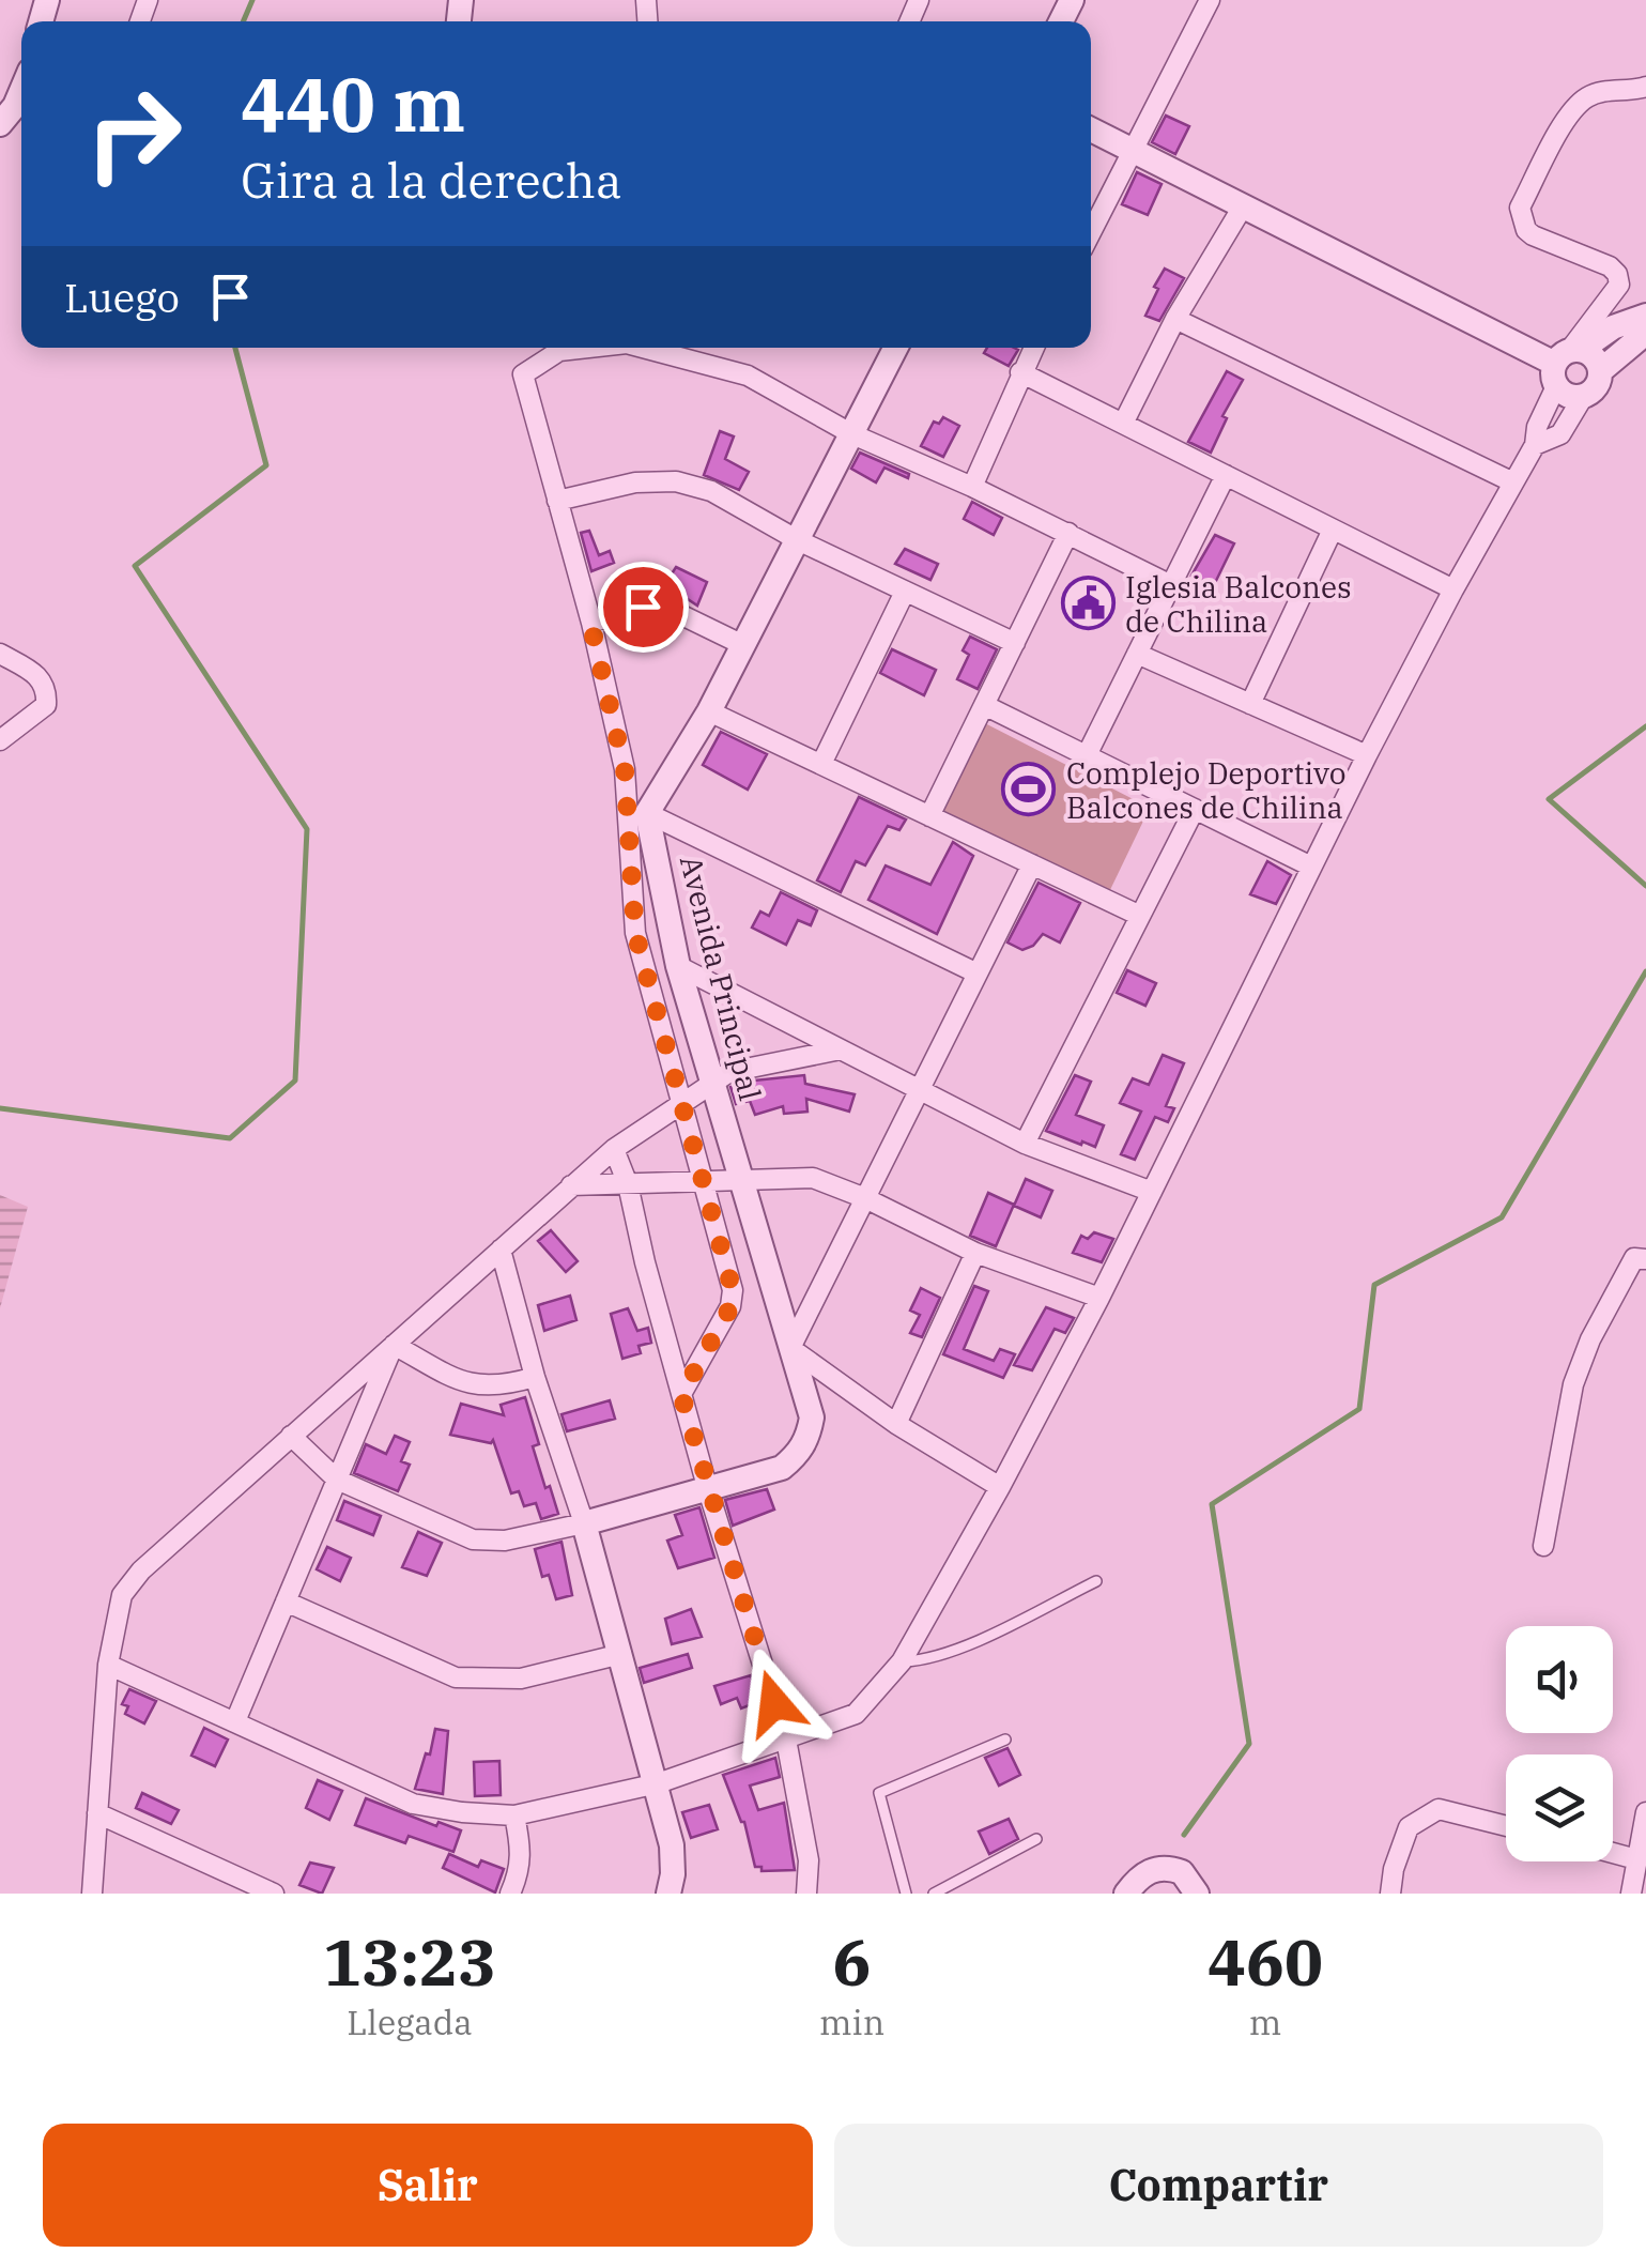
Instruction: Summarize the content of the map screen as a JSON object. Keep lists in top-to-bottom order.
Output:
{
  "streets": {
    "street": ["Avenida Principal"]
  },
  "places": {
    "public building": ["Iglesia Balcones de Chilina"],
    "sports": ["Complejo Deportivo Balcones de Chilina"]
  },
  "page": {
    "turn": ["440 m", "Gira a la derecha"],
    "then": "Luego",
    "eta": [
      "13:23",
      "Llegada",
      "6",
      "min",
      "460",
      "m"
    ],
    "buttons": ["Salir", "Compartir"]
  }
}
